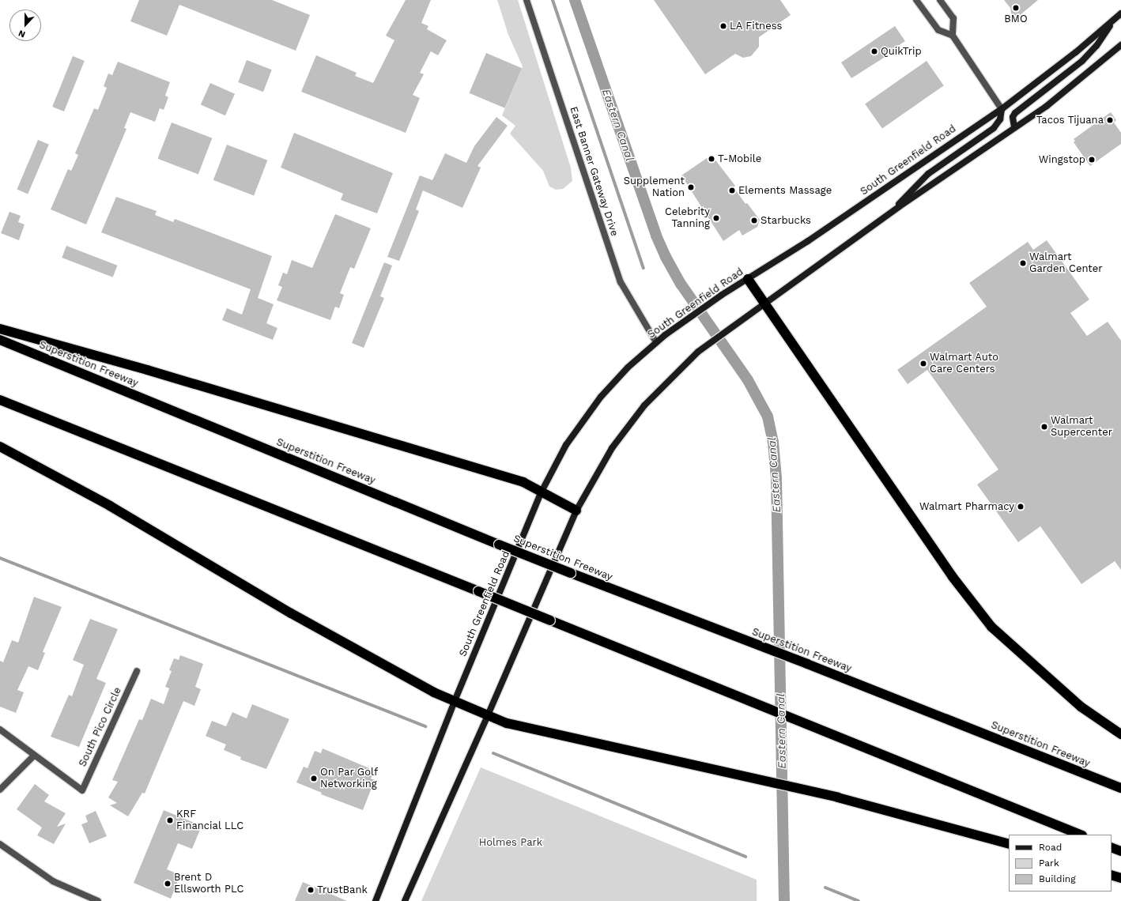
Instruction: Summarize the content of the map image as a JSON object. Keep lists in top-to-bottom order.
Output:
{
  "streets": {
    "highway": ["Superstition Freeway"],
    "main road": ["South Greenfield Road"],
    "street": ["East Banner Gateway Drive", "South Pico Circle"]
  },
  "crossings": [
    ["South Greenfield Road", "East Banner Gateway Drive"]
  ],
  "water": ["Eastern Canal"],
  "parks": ["Holmes Park"],
  "places": [
    "BMO",
    "LA Fitness",
    "QuikTrip",
    "Tacos Tijuana",
    "T-Mobile",
    "Wingstop",
    "Supplement Nation",
    "Elements Massage",
    "Celebrity Tanning",
    "Starbucks",
    "Walmart Garden Center",
    "Walmart Auto Care Centers",
    "Walmart Supercenter",
    "Walmart Pharmacy",
    "On Par Golf Networking",
    "KRF Financial LLC",
    "Brent D Ellsworth PLC",
    "TrustBank"
  ],
  "legend": ["Road", "Park", "Building"],
  "north": "bottom"
}
